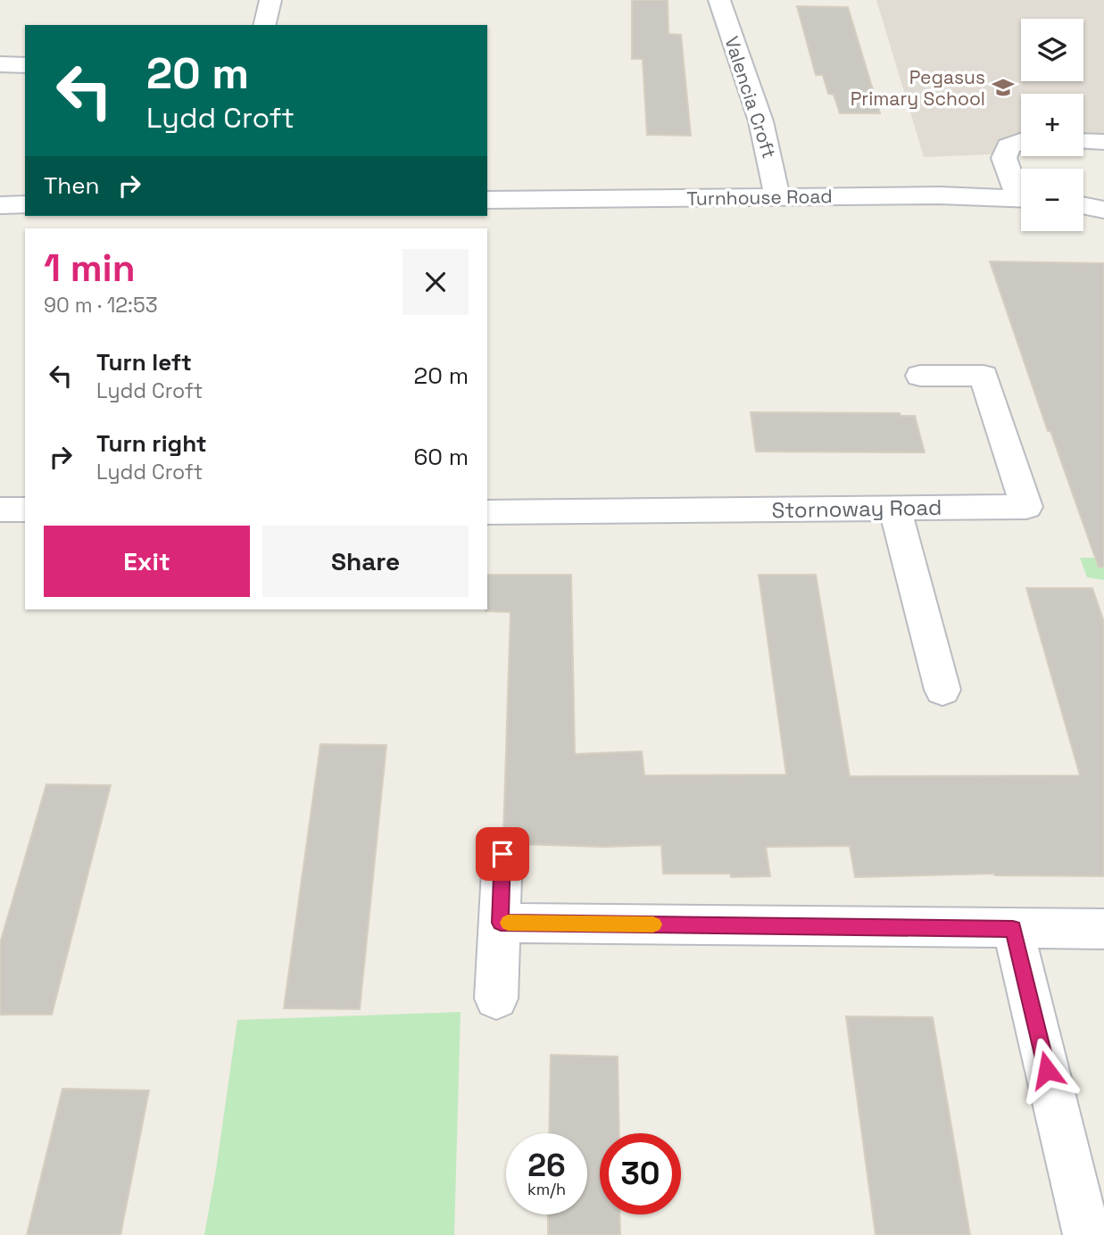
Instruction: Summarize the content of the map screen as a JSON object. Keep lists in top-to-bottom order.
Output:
{
  "streets": {
    "street": ["Valencia Croft", "Turnhouse Road", "Stornoway Road"]
  },
  "crossings": [
    ["Valencia Croft", "Turnhouse Road"]
  ],
  "places": {
    "school or university": ["Pegasus Primary School"]
  },
  "page": {
    "map_buttons": ["+", "−"],
    "turn": ["20 m", "Lydd Croft"],
    "then": "Then",
    "heading": ["1 min", "90 m · 12:53"],
    "list": [
      {
        "name": "Turn left",
        "note": "Lydd Croft",
        "value": "20 m"
      },
      {
        "name": "Turn right",
        "note": "Lydd Croft",
        "value": "60 m"
      }
    ],
    "buttons": ["Exit", "Share"],
    "speed": "26 km/h",
    "limit": "30"
  }
}
